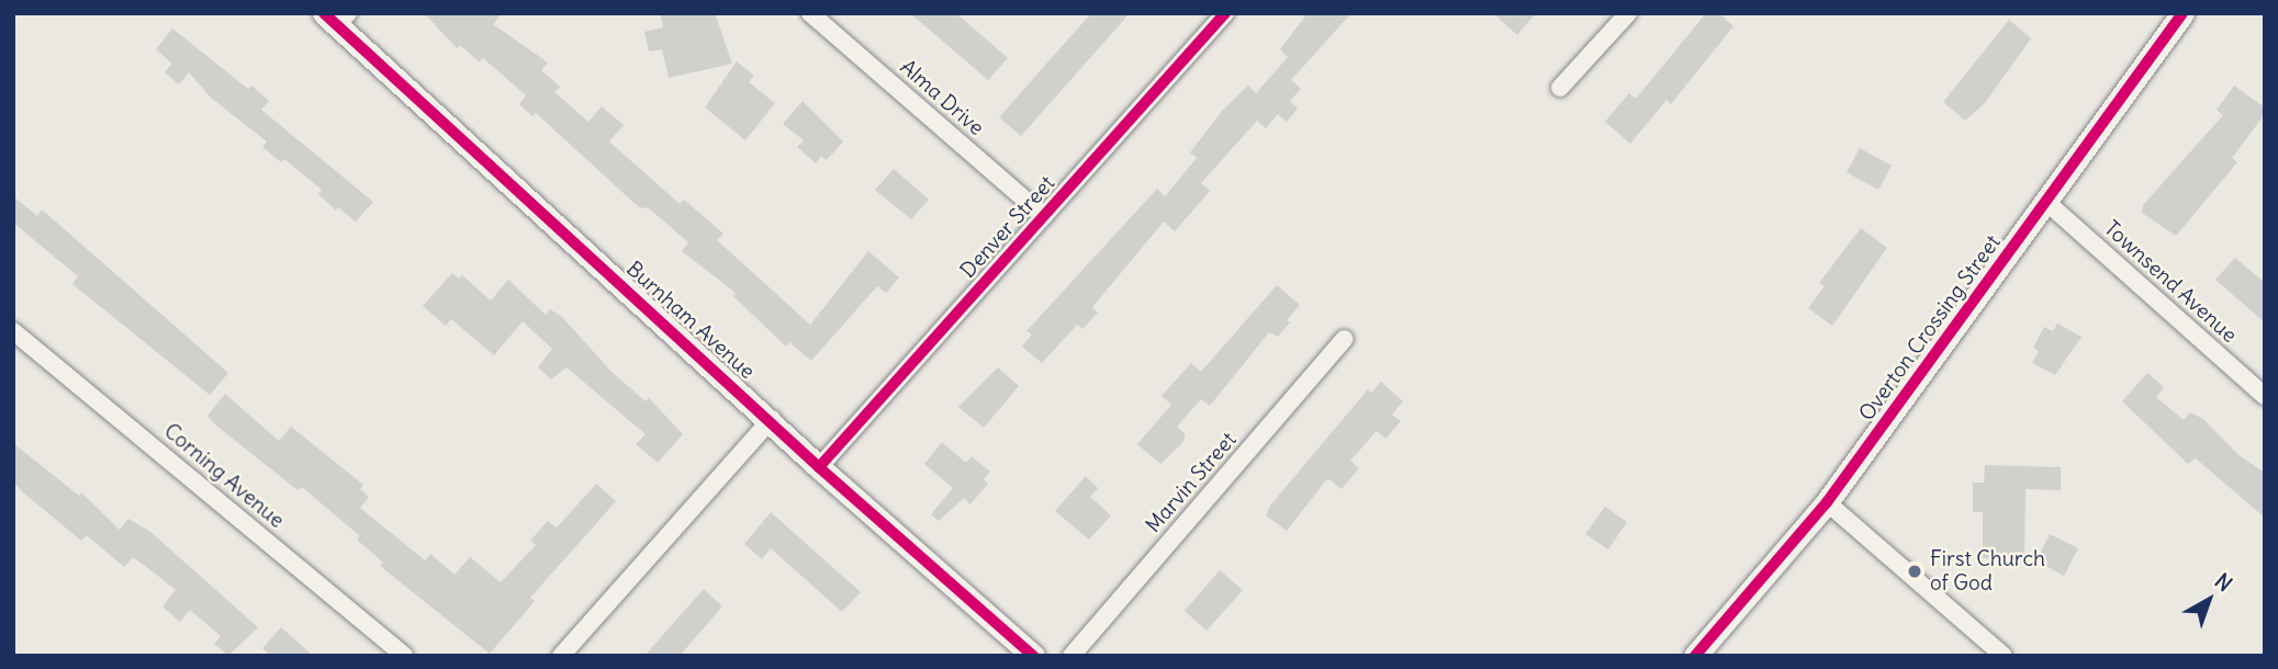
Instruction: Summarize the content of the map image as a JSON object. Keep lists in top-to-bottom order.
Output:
{
  "streets": {
    "street": [
      "Alma Drive",
      "Denver Street",
      "Townsend Avenue",
      "Burnham Avenue",
      "Overton Crossing Street",
      "Corning Avenue",
      "Marvin Street"
    ]
  },
  "crossings": [
    ["Alma Drive", "Denver Street"],
    ["Denver Street", "Burnham Avenue"],
    ["Townsend Avenue", "Overton Crossing Street"]
  ],
  "places": ["First Church of God"],
  "north": "top right"
}
